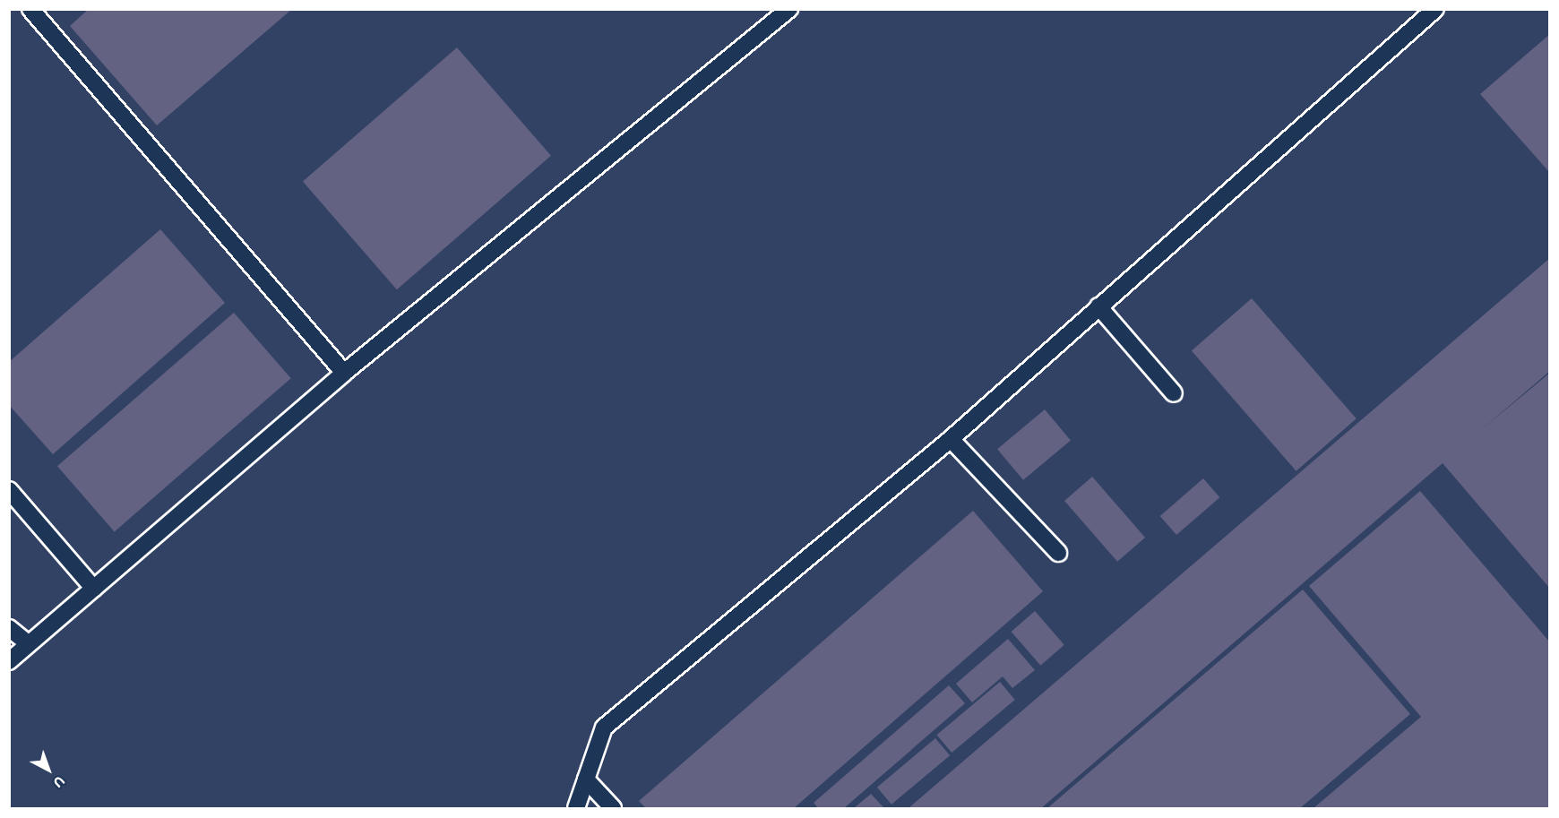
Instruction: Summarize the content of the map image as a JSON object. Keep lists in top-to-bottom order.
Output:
{
  "north": "bottom right"
}
